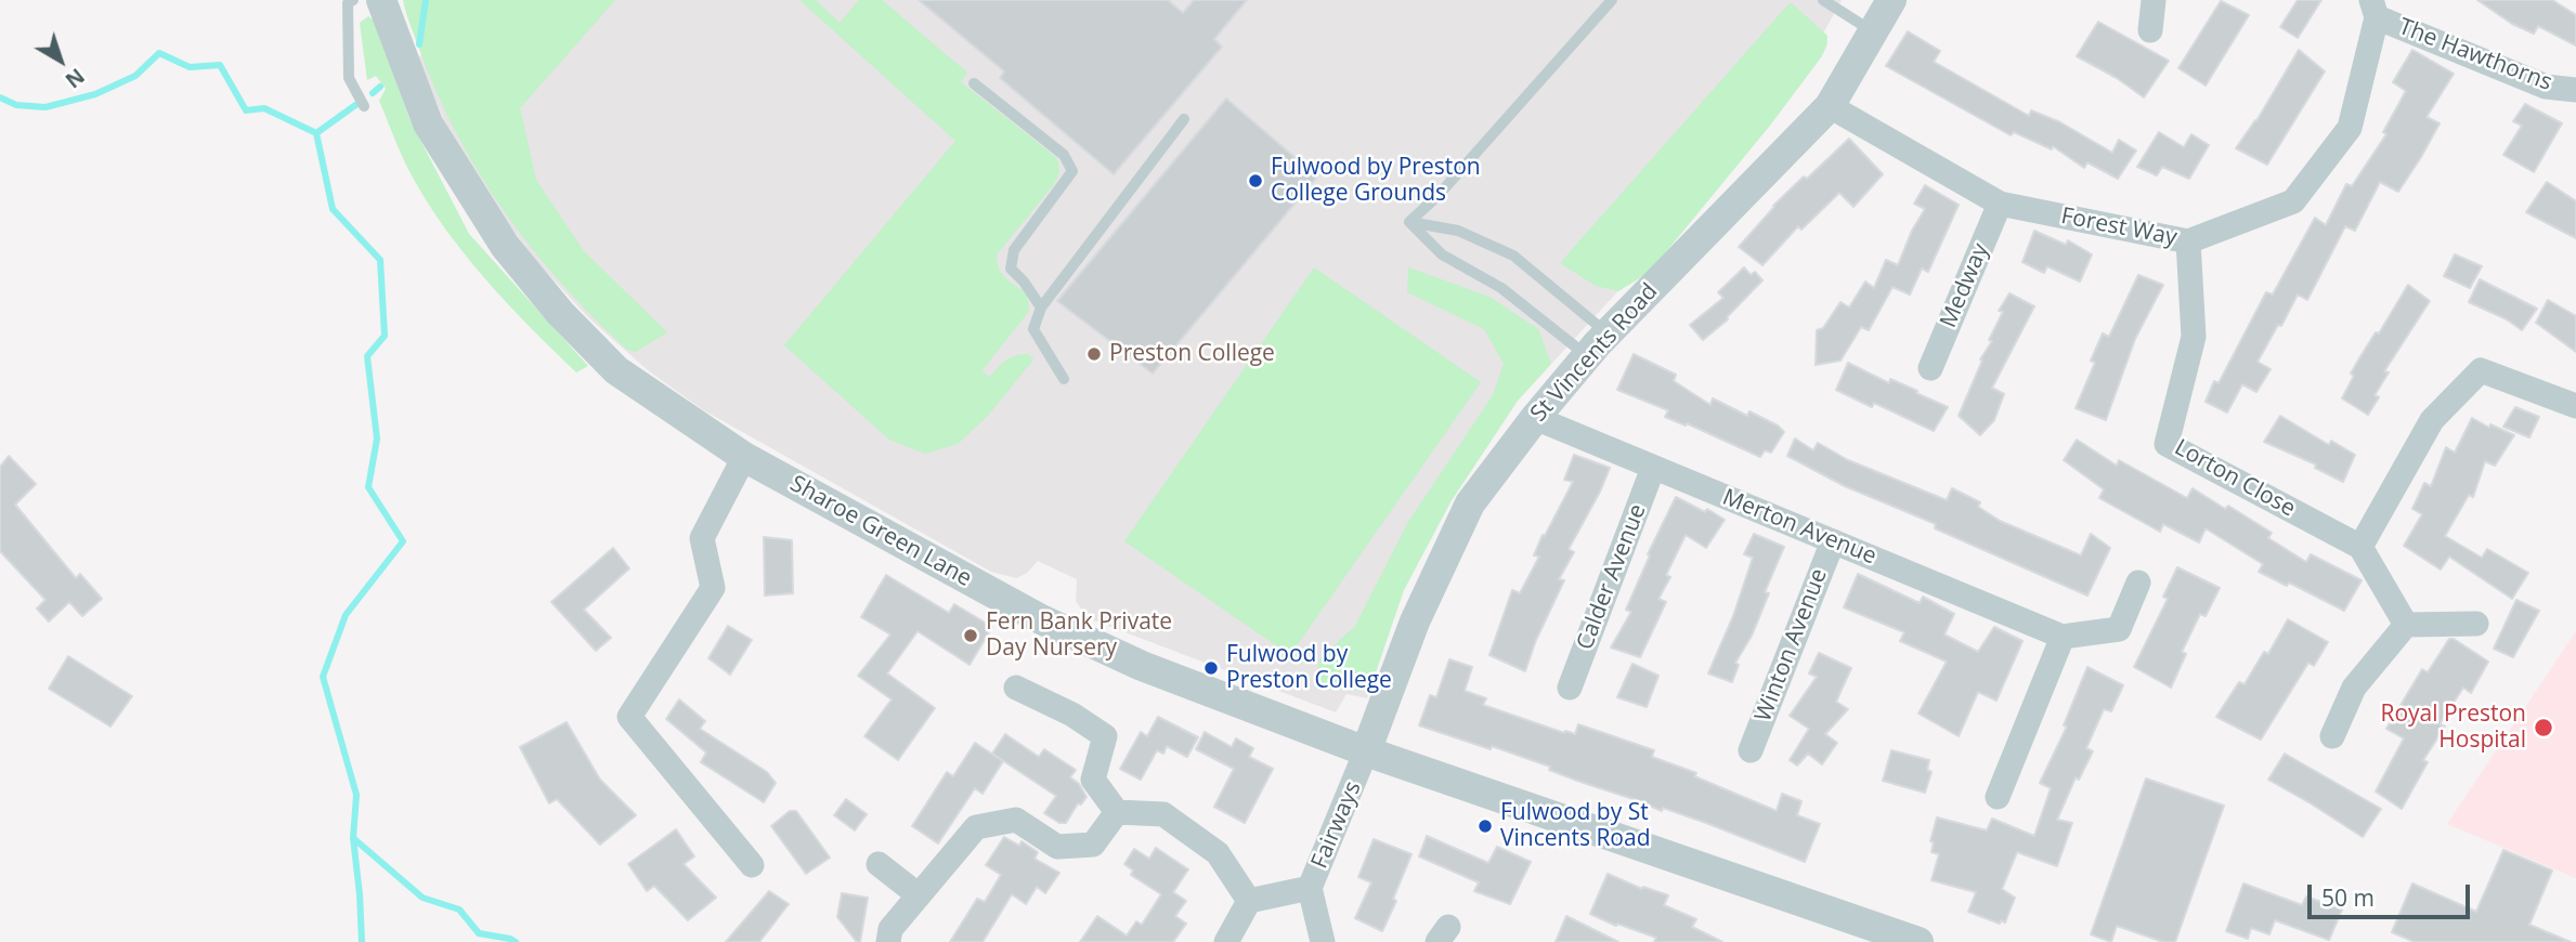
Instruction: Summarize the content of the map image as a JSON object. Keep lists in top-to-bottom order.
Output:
{
  "streets": {
    "street": [
      "The Hawthorns",
      "Forest Way",
      "Medway",
      "St Vincents Road",
      "Lorton Close",
      "Merton Avenue",
      "Sharoe Green Lane",
      "Calder Avenue",
      "Winton Avenue",
      "Fairways"
    ]
  },
  "crossings": [
    ["The Hawthorns", "Forest Way"],
    ["Forest Way", "Medway"],
    ["Forest Way", "St Vincents Road"],
    ["Forest Way", "Lorton Close"],
    ["St Vincents Road", "Merton Avenue"],
    ["St Vincents Road", "Sharoe Green Lane"],
    ["St Vincents Road", "Fairways"],
    ["Merton Avenue", "Calder Avenue"],
    ["Merton Avenue", "Winton Avenue"],
    ["Sharoe Green Lane", "Fairways"]
  ],
  "places": [
    "Fulwood by Preston College Grounds",
    "Preston College",
    "Fern Bank Private Day Nursery",
    "Fulwood by Preston College",
    "Royal Preston Hospital",
    "Fulwood by St Vincents Road"
  ],
  "scale_bar": "50 m",
  "north": "bottom right"
}
